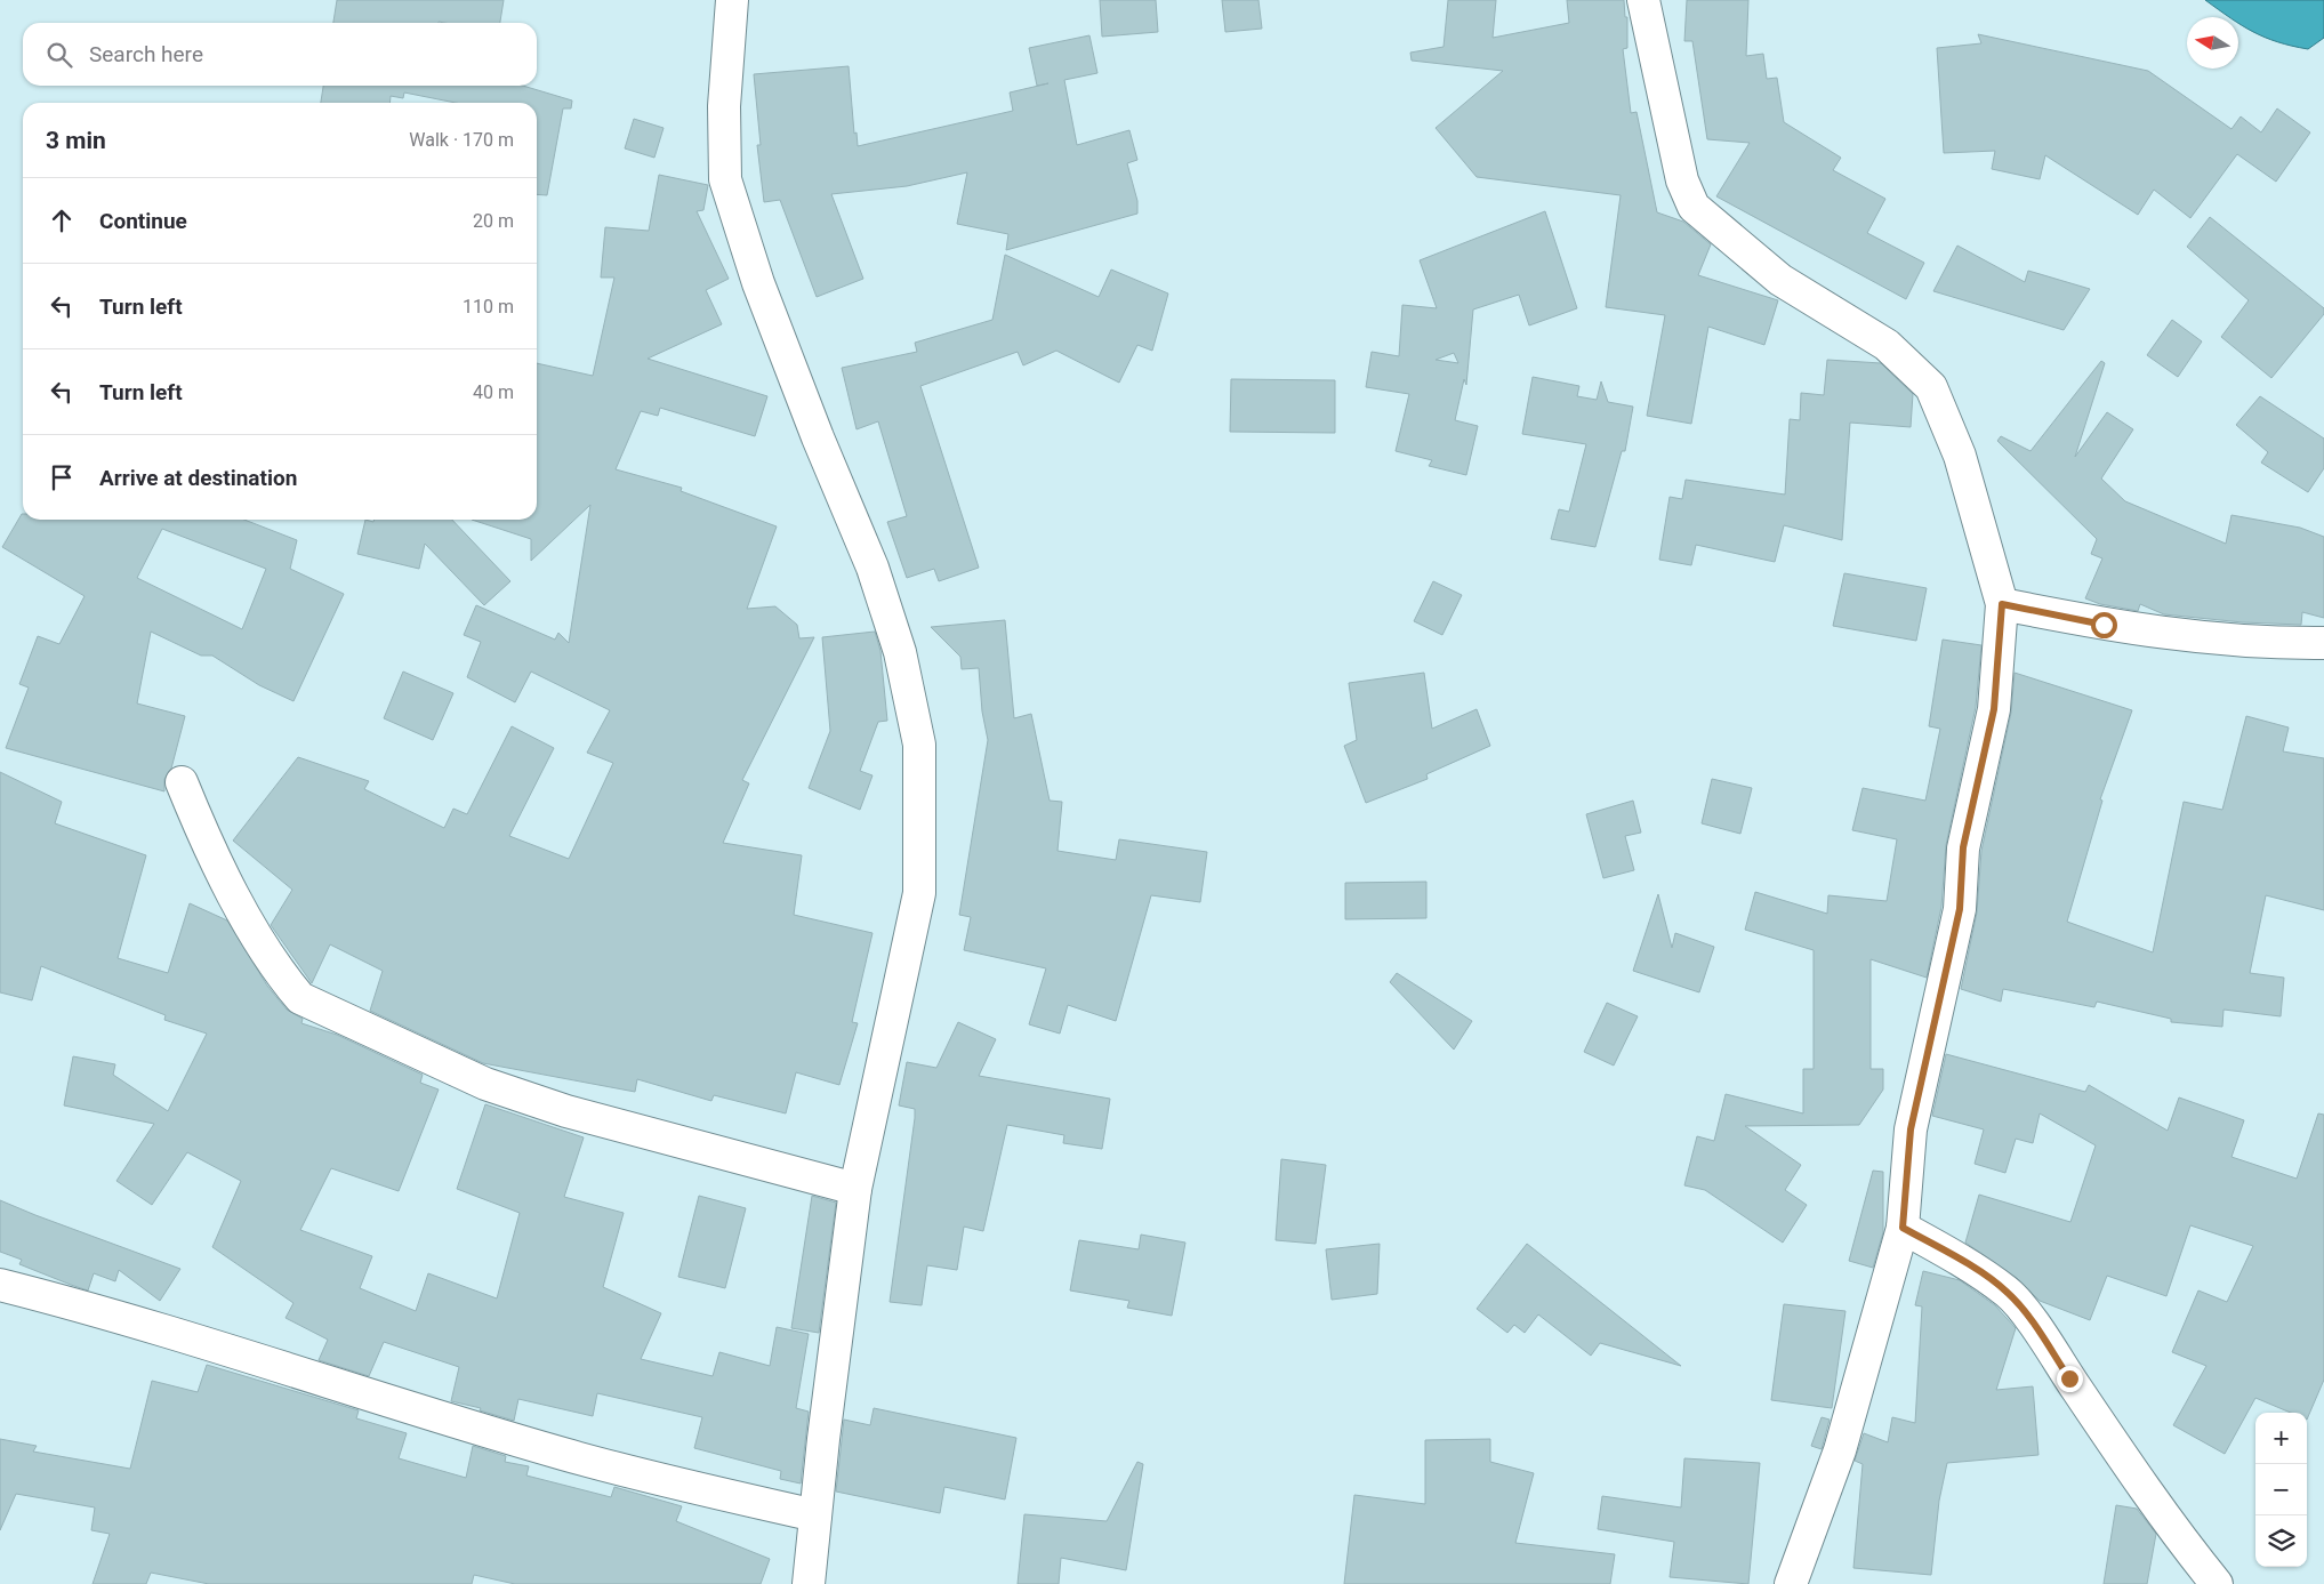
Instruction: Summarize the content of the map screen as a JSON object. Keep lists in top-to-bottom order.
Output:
{
  "north": "left",
  "page": {
    "search": "Search here",
    "heading": ["3 min", "Walk · 170 m"],
    "list": [
      ["Continue", "20 m"],
      ["Turn left", "110 m"],
      ["Turn left", "40 m"],
      "Arrive at destination"
    ],
    "map_buttons": ["+", "−"]
  }
}
